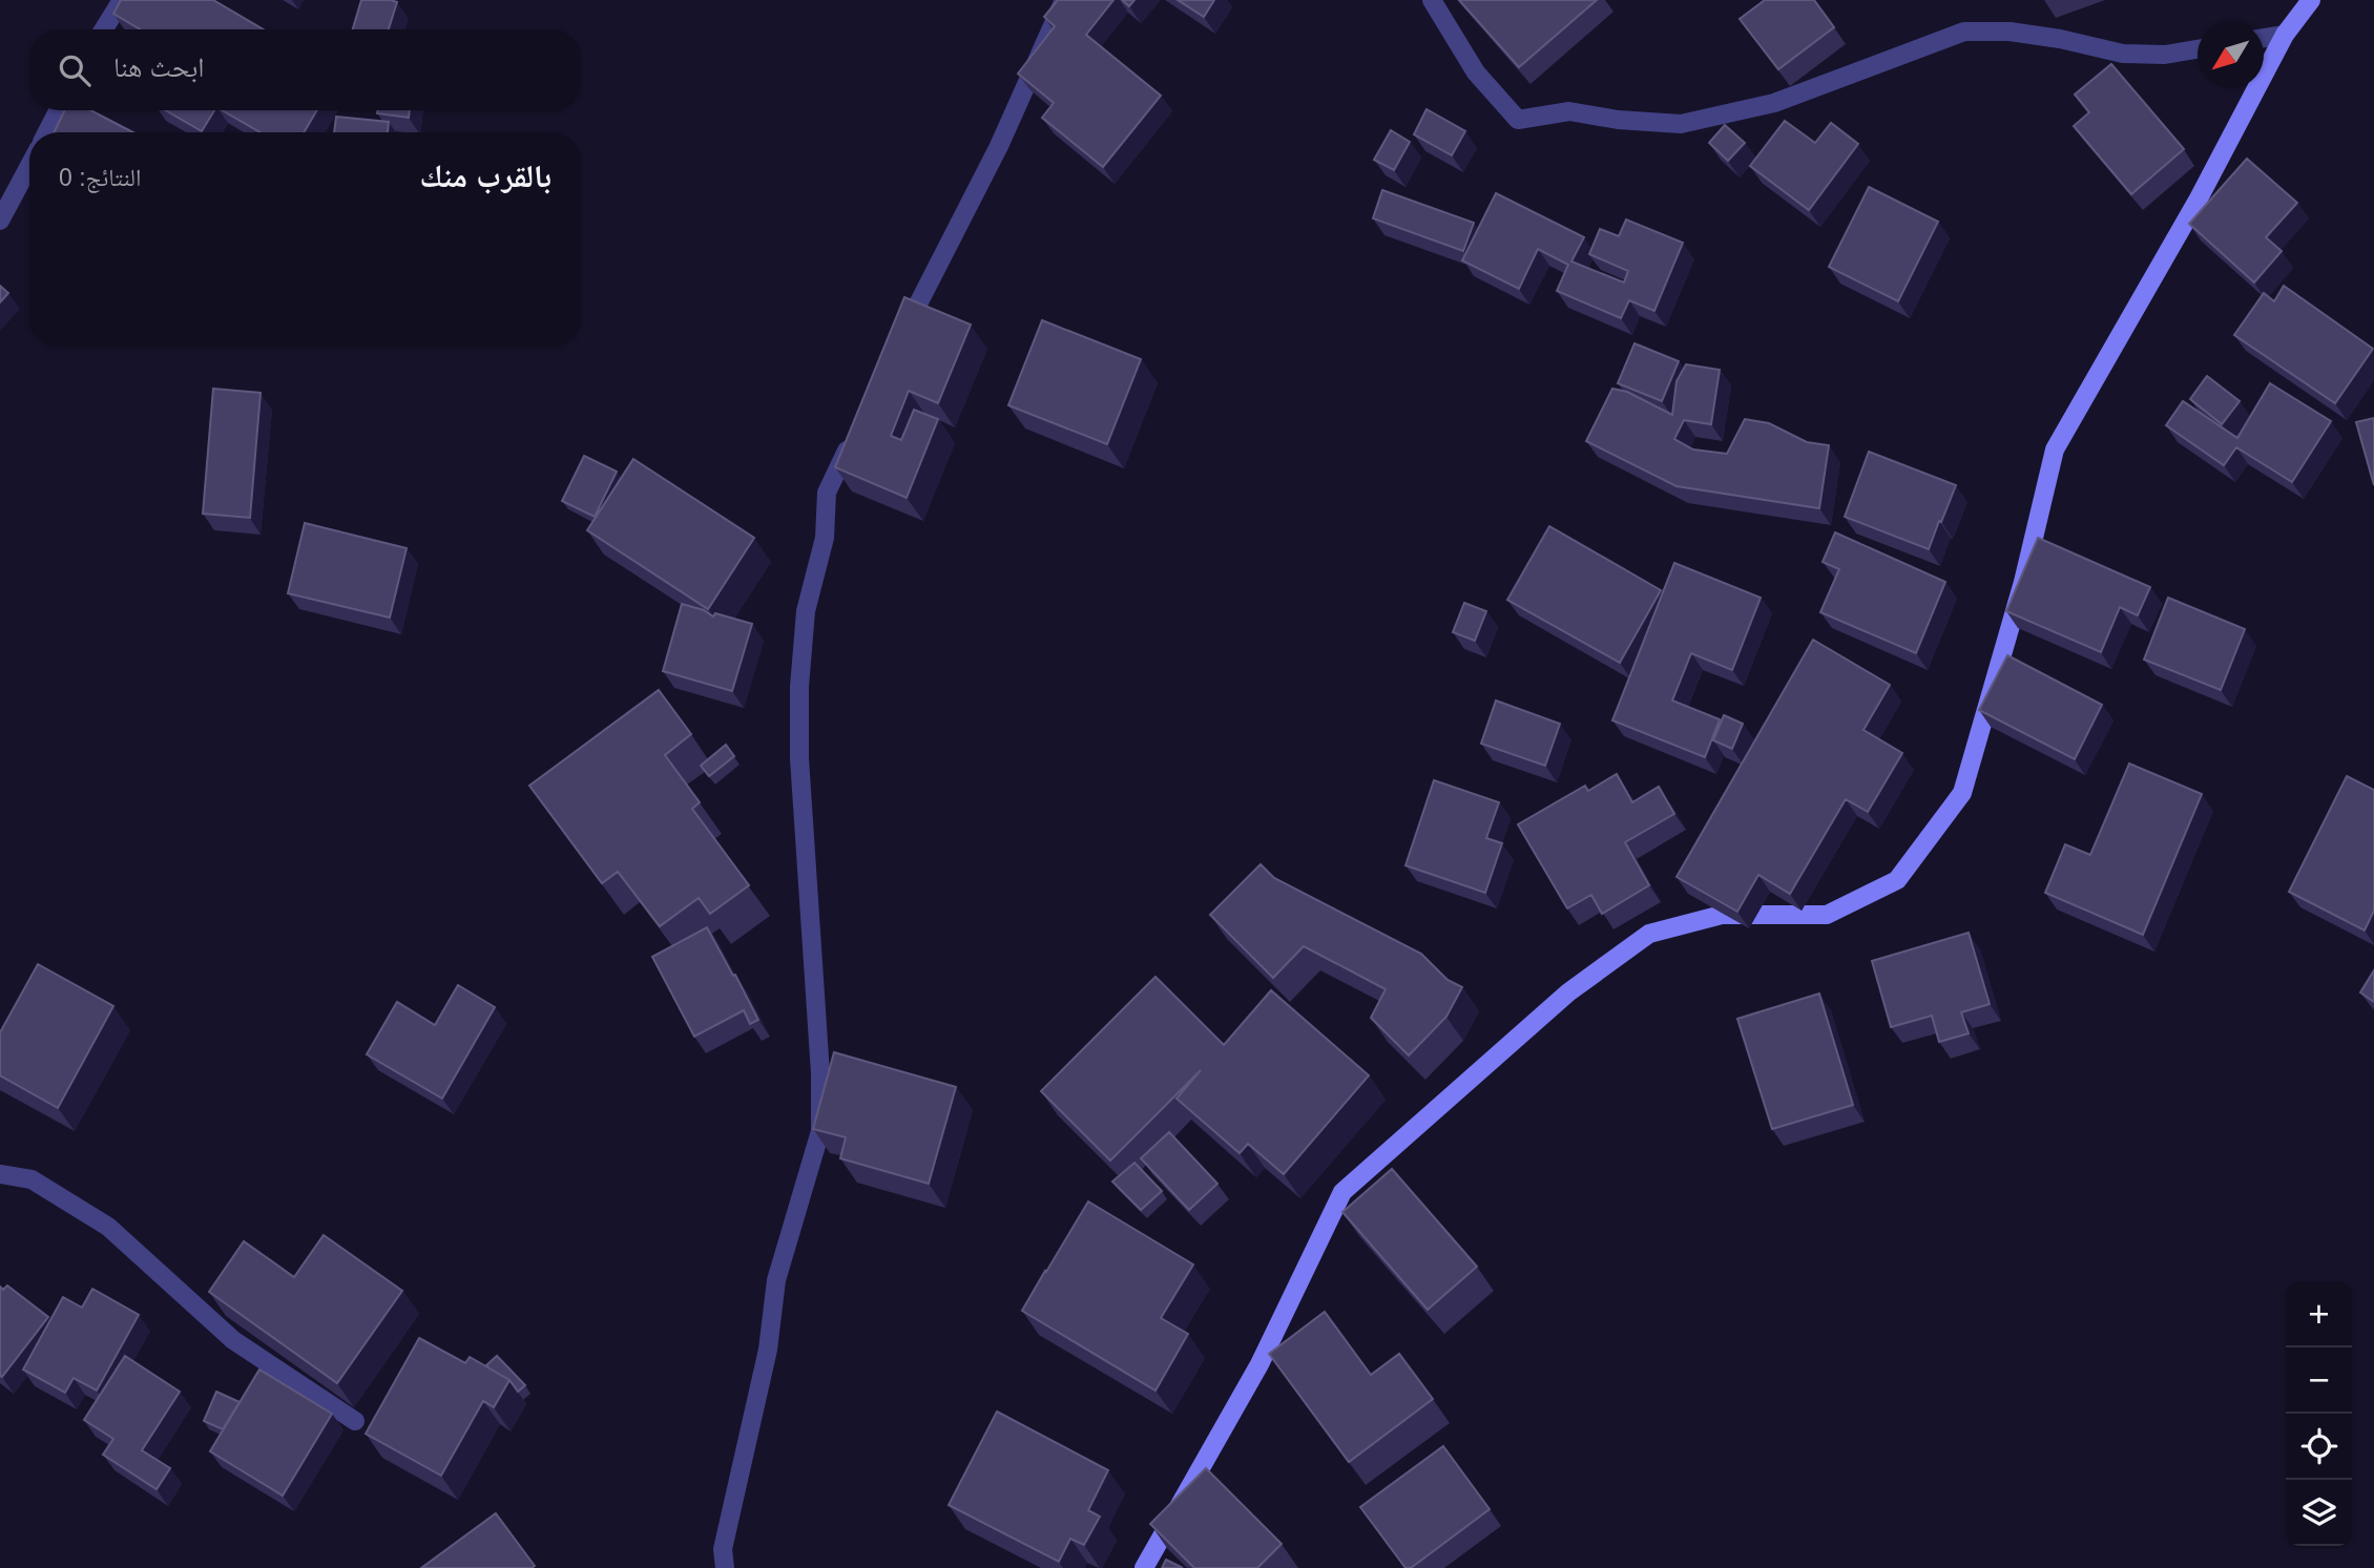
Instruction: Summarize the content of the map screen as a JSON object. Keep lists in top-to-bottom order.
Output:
{
  "north": "bottom left",
  "page": {
    "search": "ابحث هنا",
    "heading": ["بالقرب منك", "النتائج: 0"],
    "map_buttons": ["+", "−"]
  }
}
